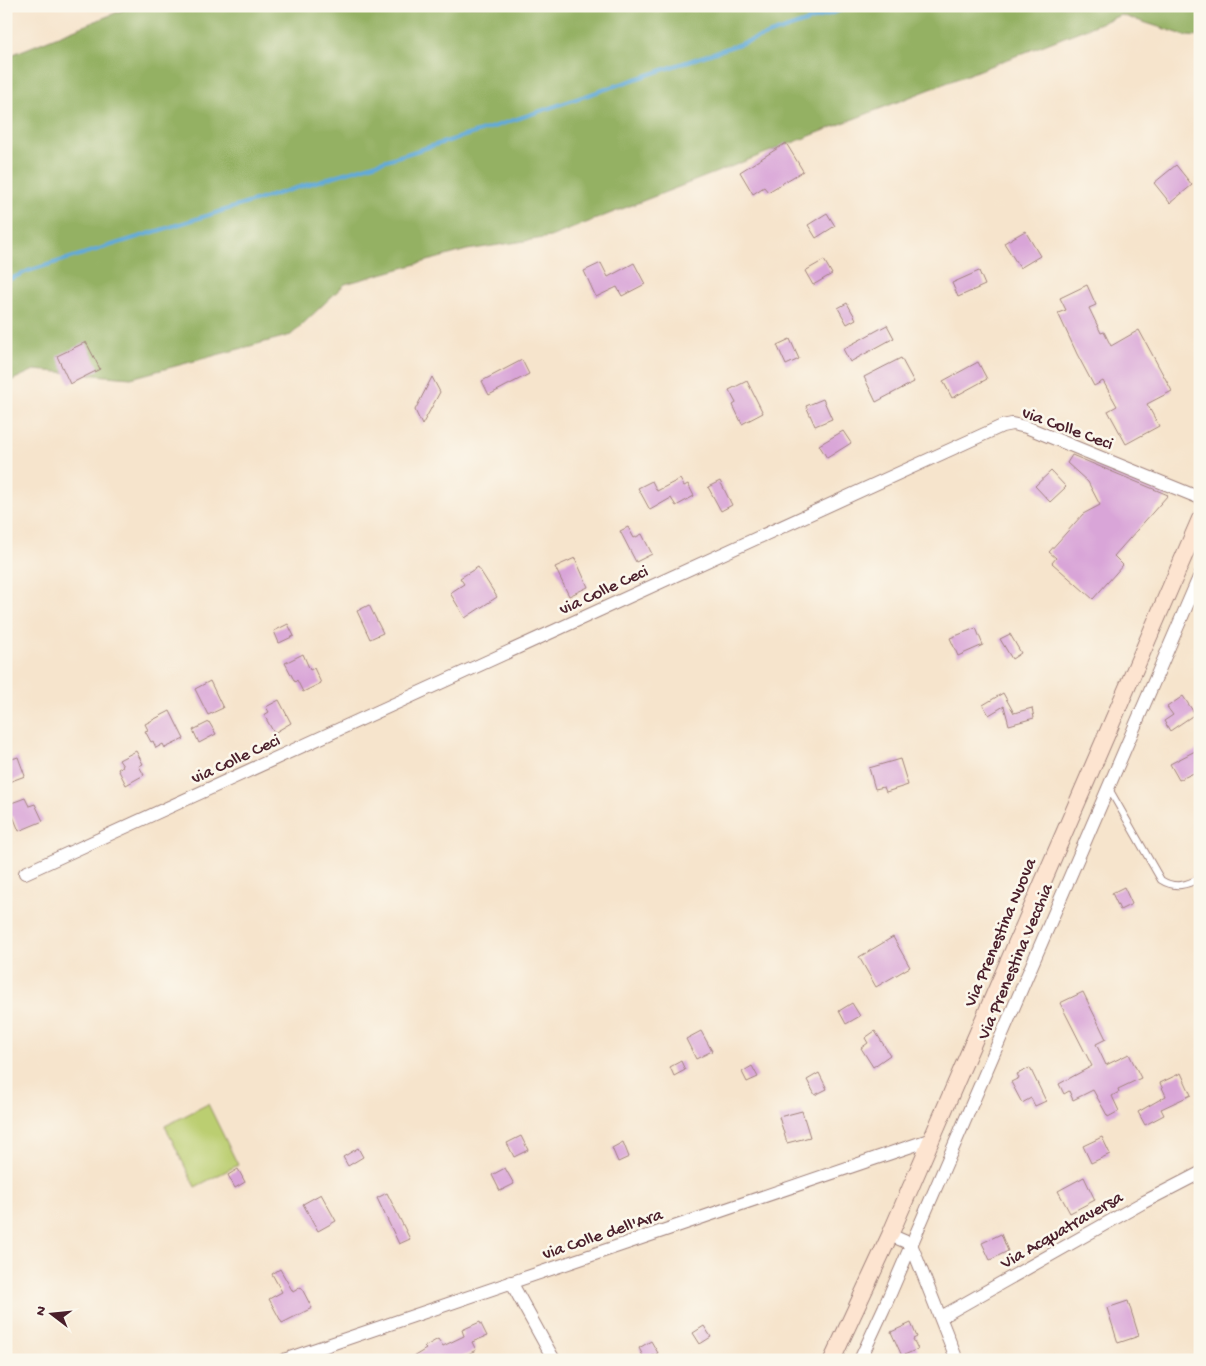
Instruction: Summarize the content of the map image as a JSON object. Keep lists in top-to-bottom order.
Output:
{
  "streets": {
    "main road": ["Via Prenestina Nuova"],
    "street": [
      "via Colle Ceci",
      "Via Prenestina Vecchia",
      "Via Acquatraversa",
      "via Colle dell'Ara"
    ]
  },
  "crossings": [
    ["Via Prenestina Nuova", "via Colle dell'Ara"]
  ],
  "north": "left"
}
